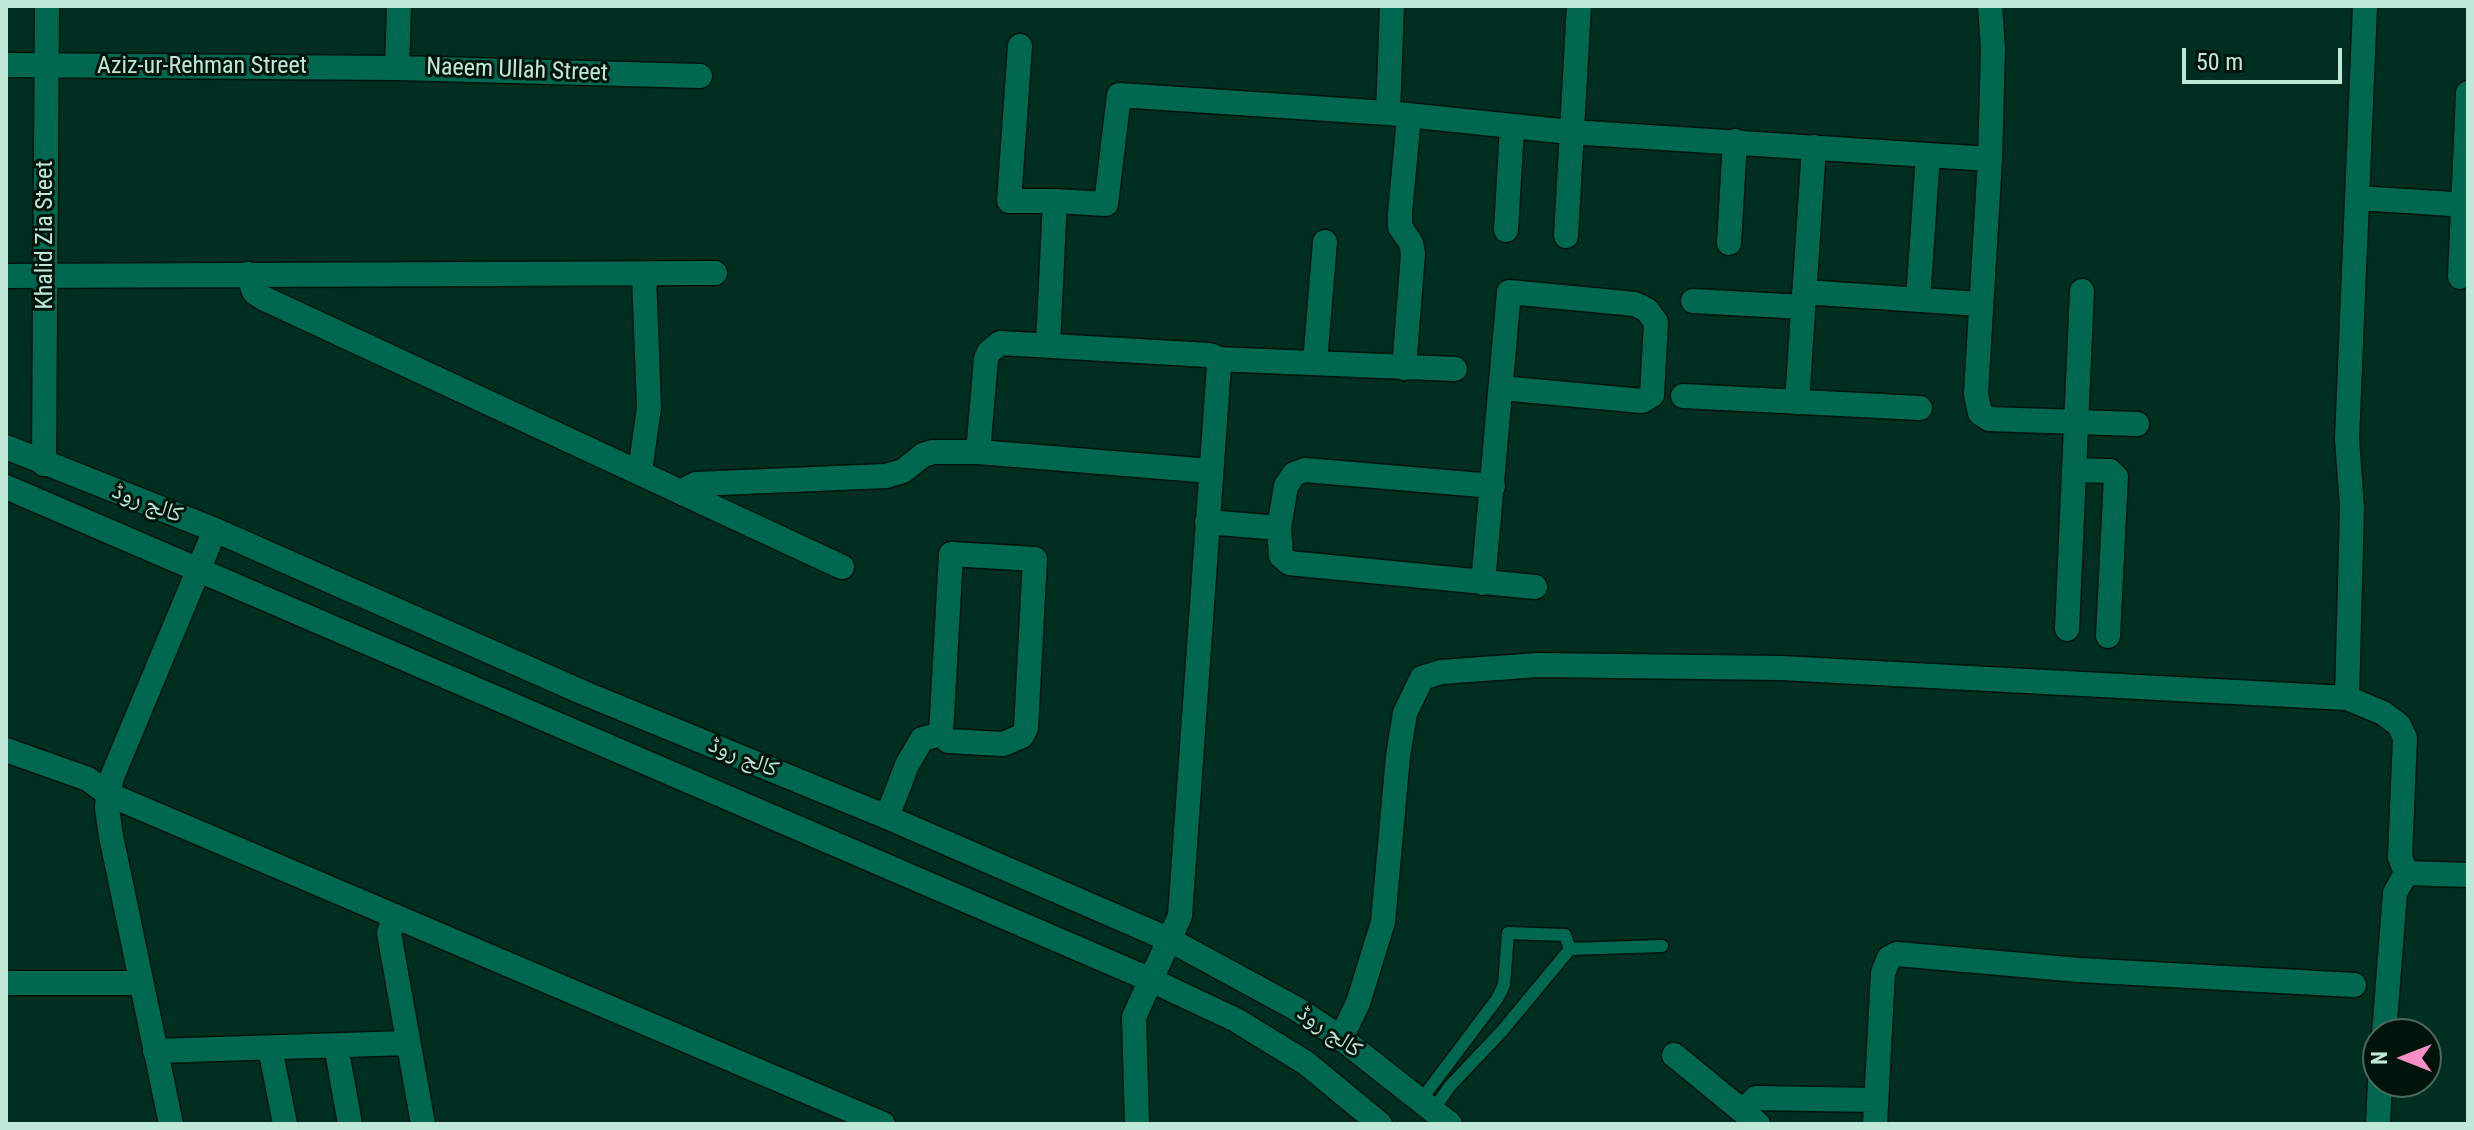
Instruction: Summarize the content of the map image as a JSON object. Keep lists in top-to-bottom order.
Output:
{
  "streets": {
    "street": [
      "Aziz-ur-Rehman Street",
      "Naeem Ullah Street",
      "Khalid Zia Steet",
      "کالج روڈ"
    ]
  },
  "crossings": [
    ["Aziz-ur-Rehman Street", "Naeem Ullah Street"],
    ["Aziz-ur-Rehman Street", "Khalid Zia Steet"],
    ["Khalid Zia Steet", "کالج روڈ"]
  ],
  "scale_bar": "50 m",
  "north": "left"
}
